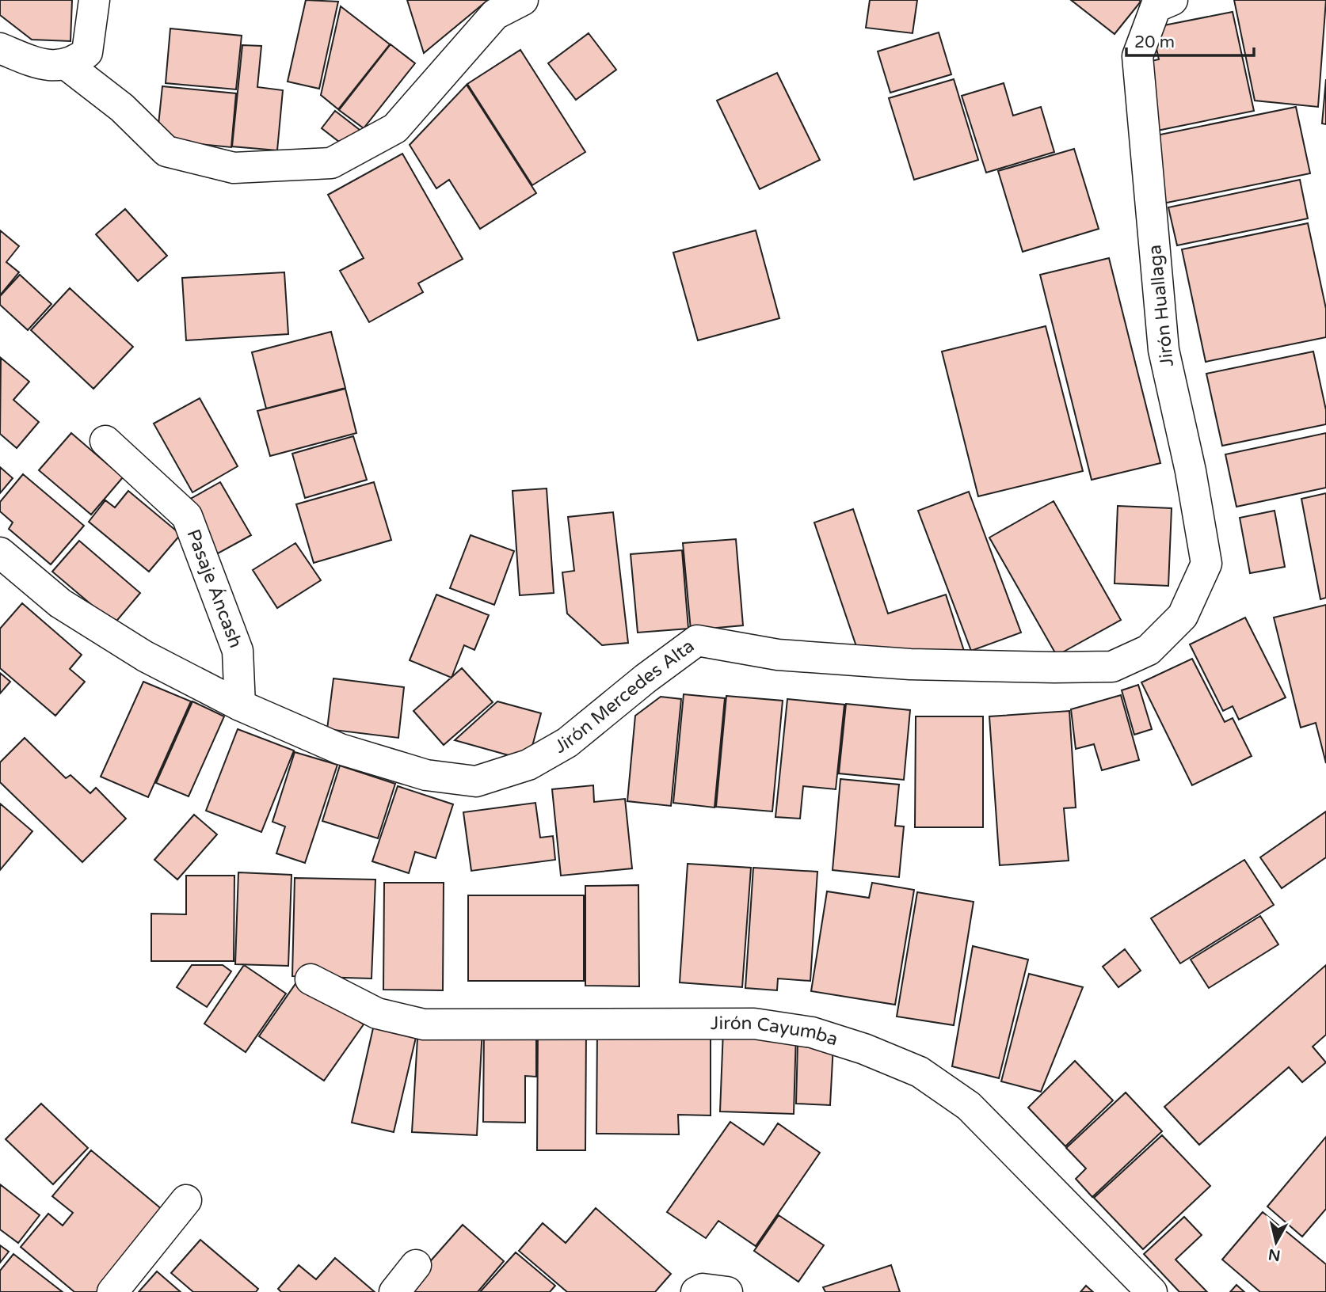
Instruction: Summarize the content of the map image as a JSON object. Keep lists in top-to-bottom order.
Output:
{
  "streets": {
    "street": [
      "Jirón Huallaga",
      "Pasaje Áncash",
      "Jirón Mercedes Alta",
      "Jirón Cayumba"
    ]
  },
  "crossings": [
    ["Jirón Huallaga", "Jirón Mercedes Alta"],
    ["Pasaje Áncash", "Jirón Mercedes Alta"]
  ],
  "scale_bar": "20 m",
  "north": "bottom"
}
